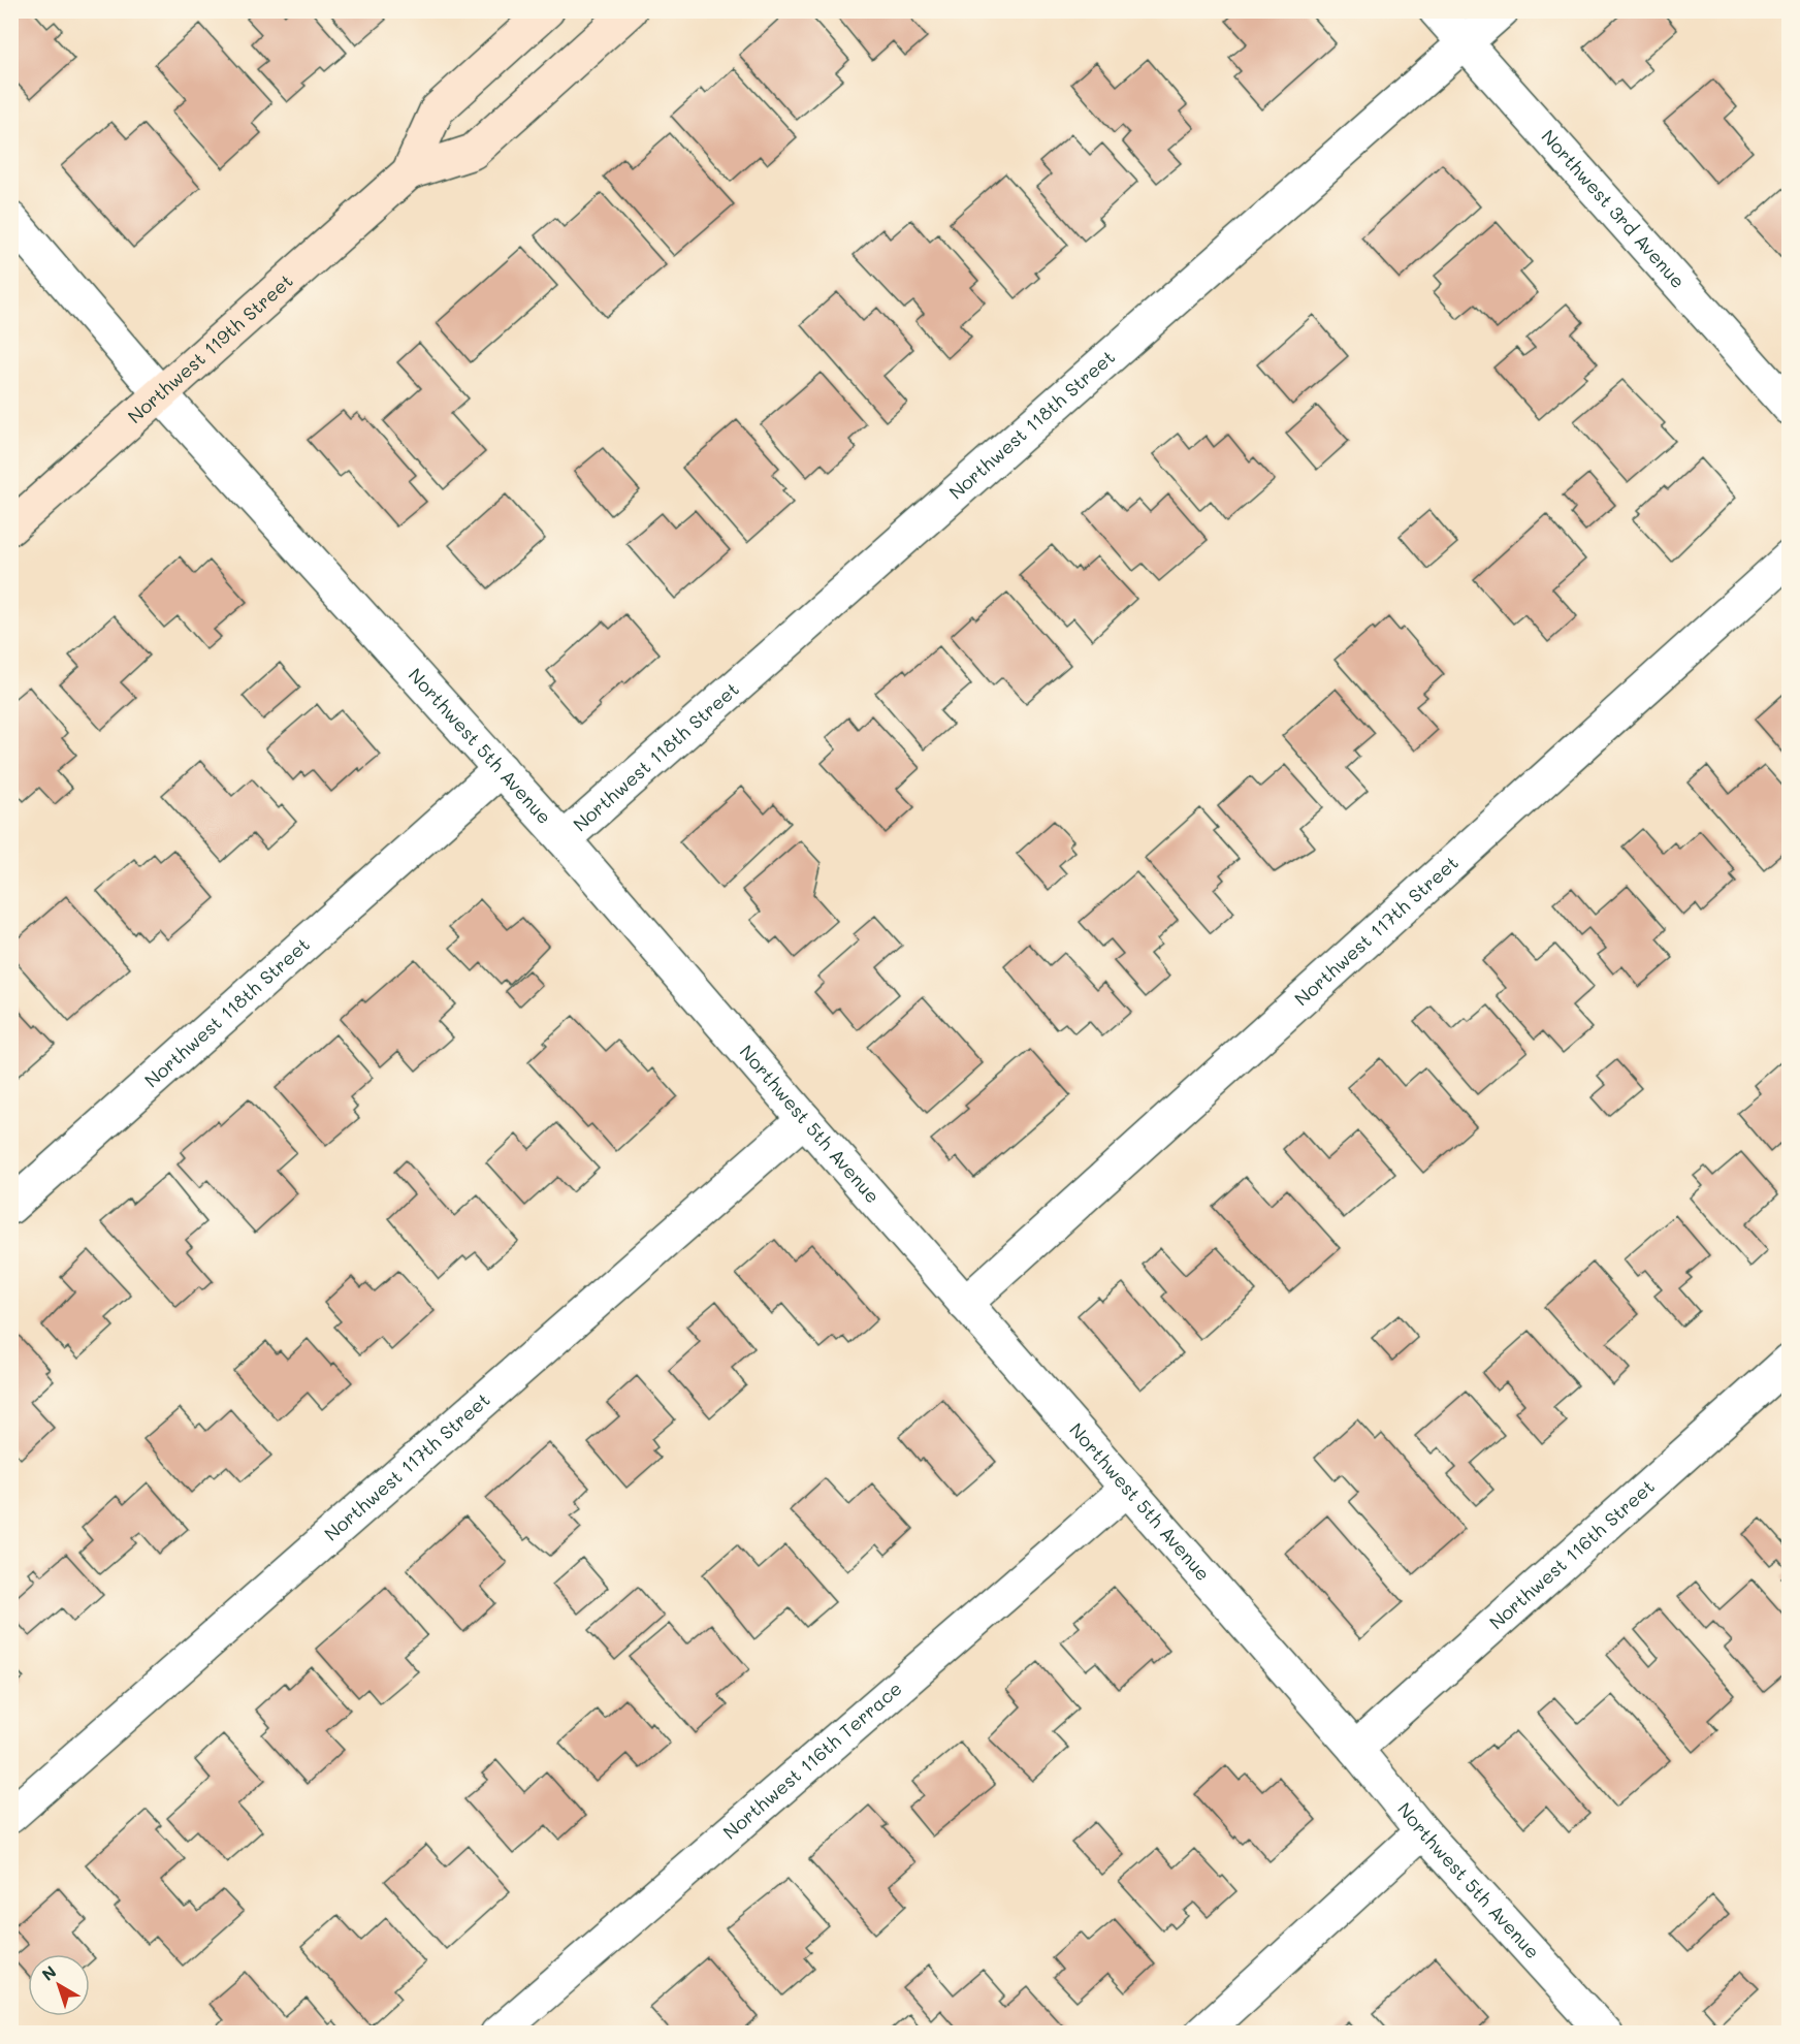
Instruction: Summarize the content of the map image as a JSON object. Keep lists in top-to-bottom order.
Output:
{
  "streets": {
    "main road": ["Northwest 119th Street"],
    "street": [
      "Northwest 3rd Avenue",
      "Northwest 118th Street",
      "Northwest 5th Avenue",
      "Northwest 117th Street",
      "Northwest 116th Street",
      "Northwest 116th Terrace"
    ]
  },
  "crossings": [
    ["Northwest 3rd Avenue", "Northwest 118th Street"],
    ["Northwest 119th Street", "Northwest 5th Avenue"],
    ["Northwest 118th Street", "Northwest 5th Avenue"],
    ["Northwest 5th Avenue", "Northwest 117th Street"],
    ["Northwest 5th Avenue", "Northwest 116th Street"],
    ["Northwest 5th Avenue", "Northwest 116th Terrace"]
  ],
  "north": "top left"
}
